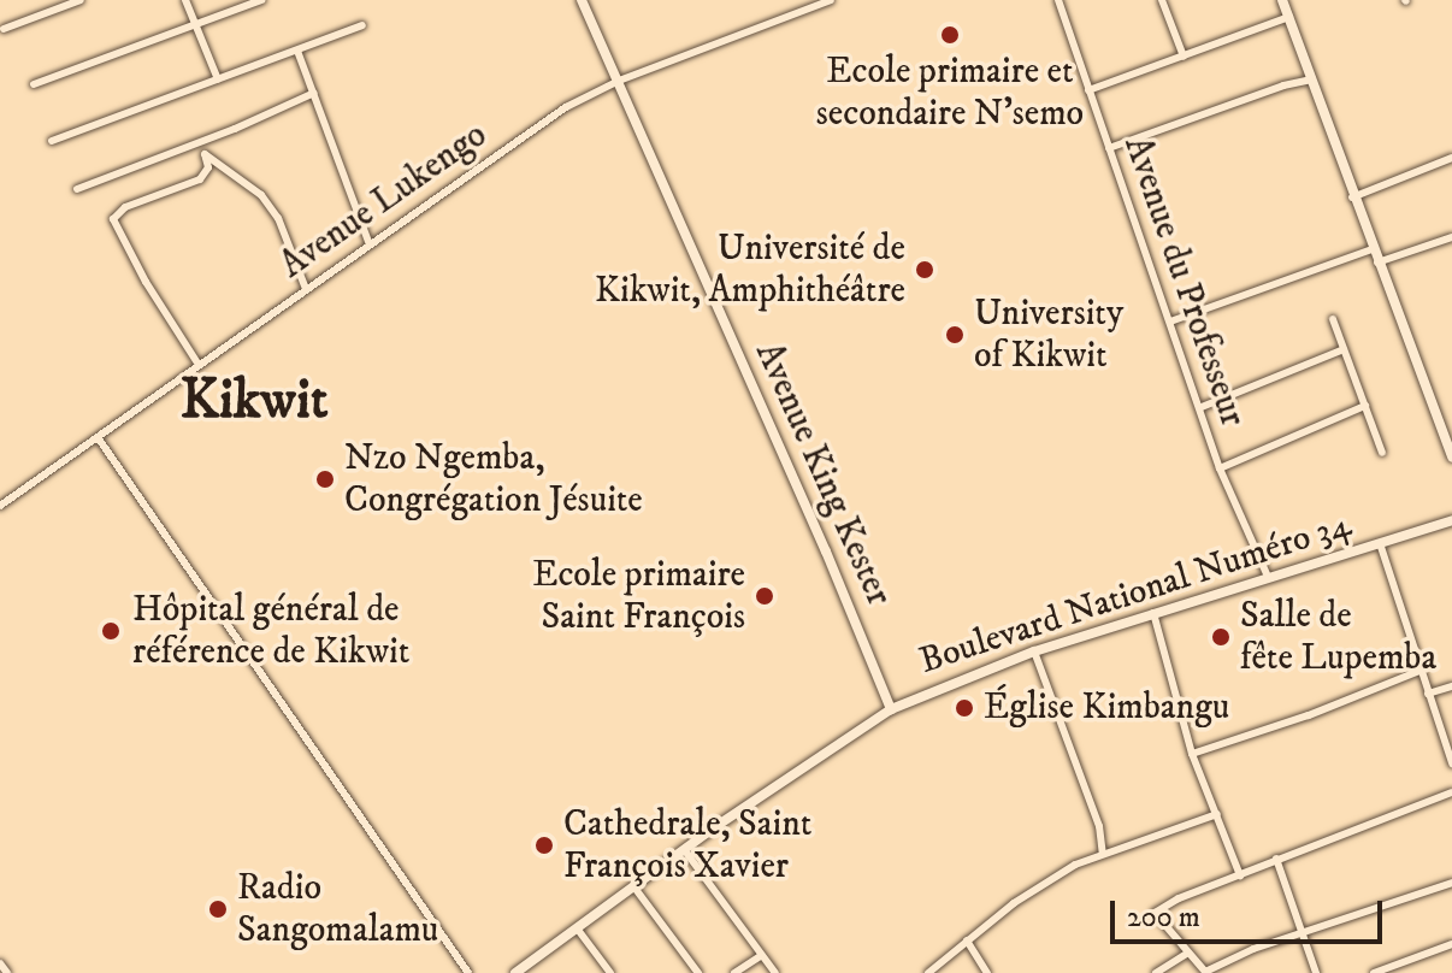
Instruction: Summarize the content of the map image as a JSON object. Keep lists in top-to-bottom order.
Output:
{
  "streets": {
    "street": [
      "Avenue Lukengo",
      "Avenue du Professeur",
      "Avenue King Kester",
      "Boulevard National Numéro 34"
    ]
  },
  "crossings": [
    ["Avenue Lukengo", "Avenue King Kester"],
    ["Avenue du Professeur", "Boulevard National Numéro 34"],
    ["Avenue King Kester", "Boulevard National Numéro 34"]
  ],
  "districts": ["Kikwit"],
  "places": [
    "Ecole primaire et secondaire N'semo",
    "Université de Kikwit, Amphithéâtre",
    "University of Kikwit",
    "Nzo Ngemba, Congrégation Jésuite",
    "Ecole primaire Saint François",
    "Hôpital général de référence de Kikwit",
    "Salle de fête Lupemba",
    "Église Kimbangu",
    "Cathedrale, Saint François Xavier",
    "Radio Sangomalamu"
  ],
  "scale_bar": "200 m"
}
